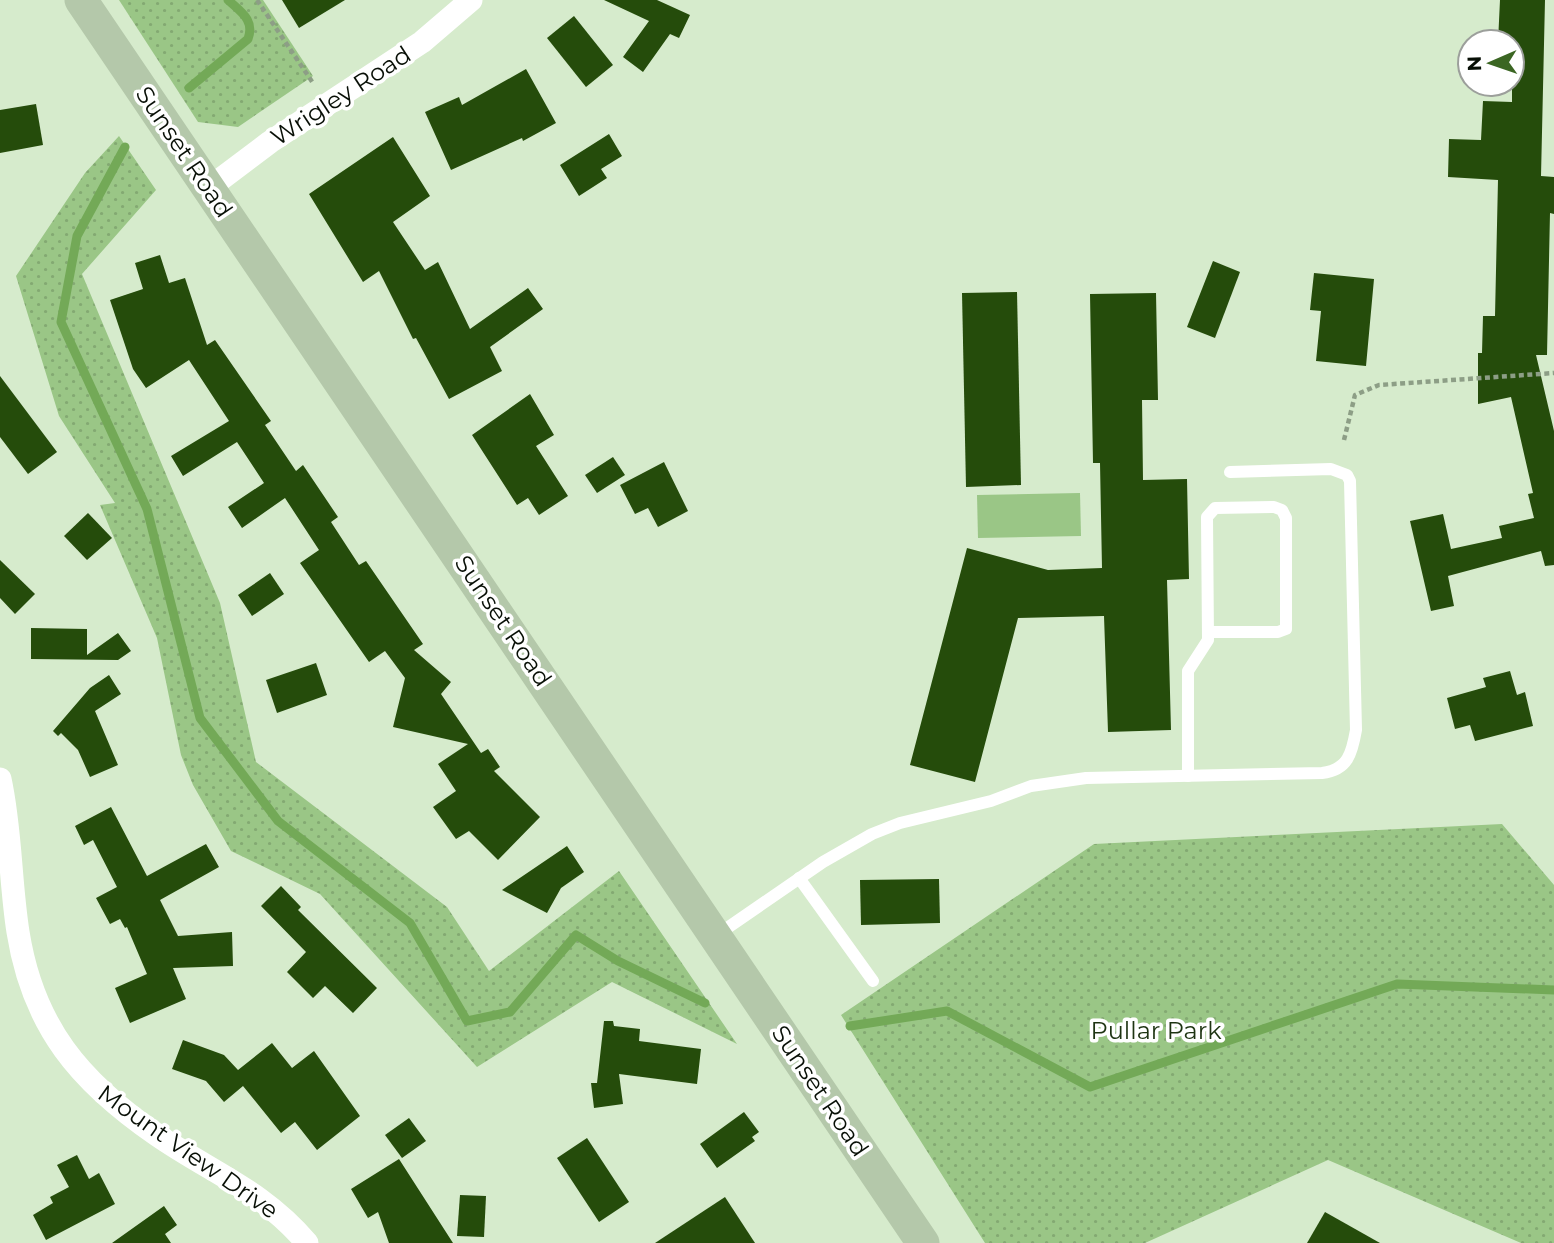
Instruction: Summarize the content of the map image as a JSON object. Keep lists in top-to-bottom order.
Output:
{
  "streets": {
    "main road": ["Sunset Road"],
    "street": ["Wrigley Road", "Mount View Drive"]
  },
  "crossings": [
    ["Wrigley Road", "Sunset Road"]
  ],
  "parks": ["Pullar Park"],
  "north": "left"
}
